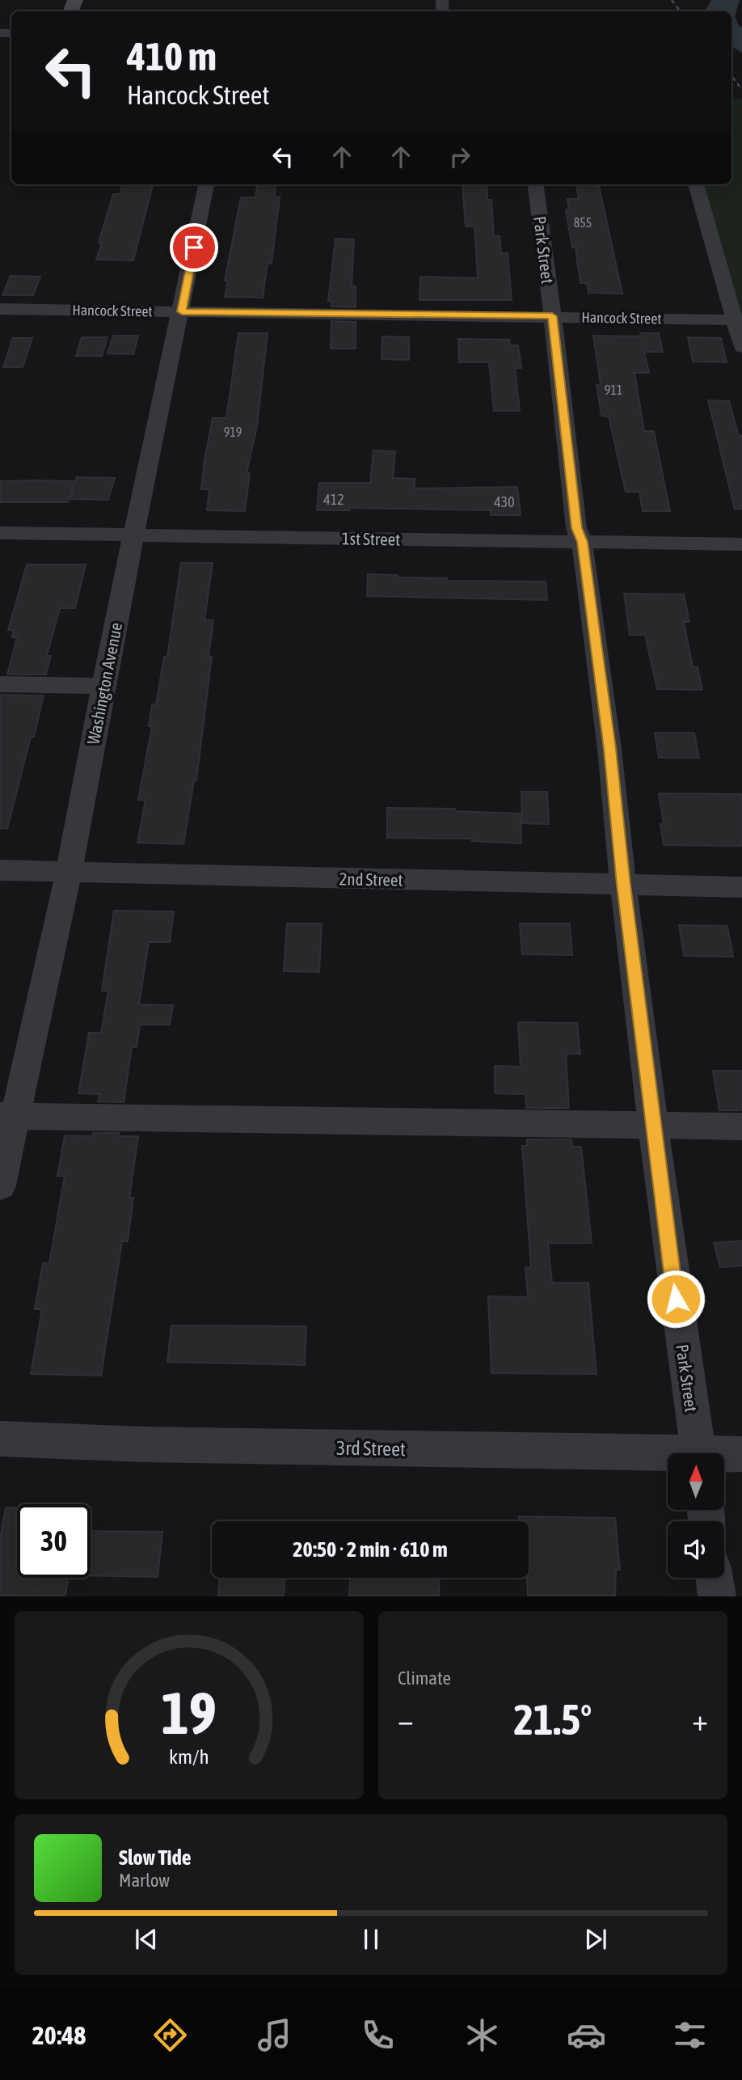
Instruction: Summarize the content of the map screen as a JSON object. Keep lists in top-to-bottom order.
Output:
{
  "streets": {
    "street": [
      "Park Street",
      "Hancock Street",
      "1st Street",
      "Washington Avenue",
      "2nd Street",
      "3rd Street"
    ]
  },
  "crossings": [
    ["Park Street", "Hancock Street"],
    ["Park Street", "1st Street"],
    ["Park Street", "2nd Street"],
    ["Hancock Street", "Washington Avenue"],
    ["1st Street", "Washington Avenue"],
    ["Washington Avenue", "2nd Street"]
  ],
  "house_numbers": [
    "855",
    "911",
    "919",
    "412",
    "430"
  ],
  "north": "top",
  "page": {
    "turn": ["410 m", "Hancock Street"],
    "limit": "30",
    "trip": "20:50 · 2 min · 610 m",
    "tile": "Climate",
    "heat": ["−", "21.5°", "+"],
    "song": ["Slow Tide", "Marlow"],
    "tabs": "20:48",
    "gauge": ["19", "km/h"]
  }
}
